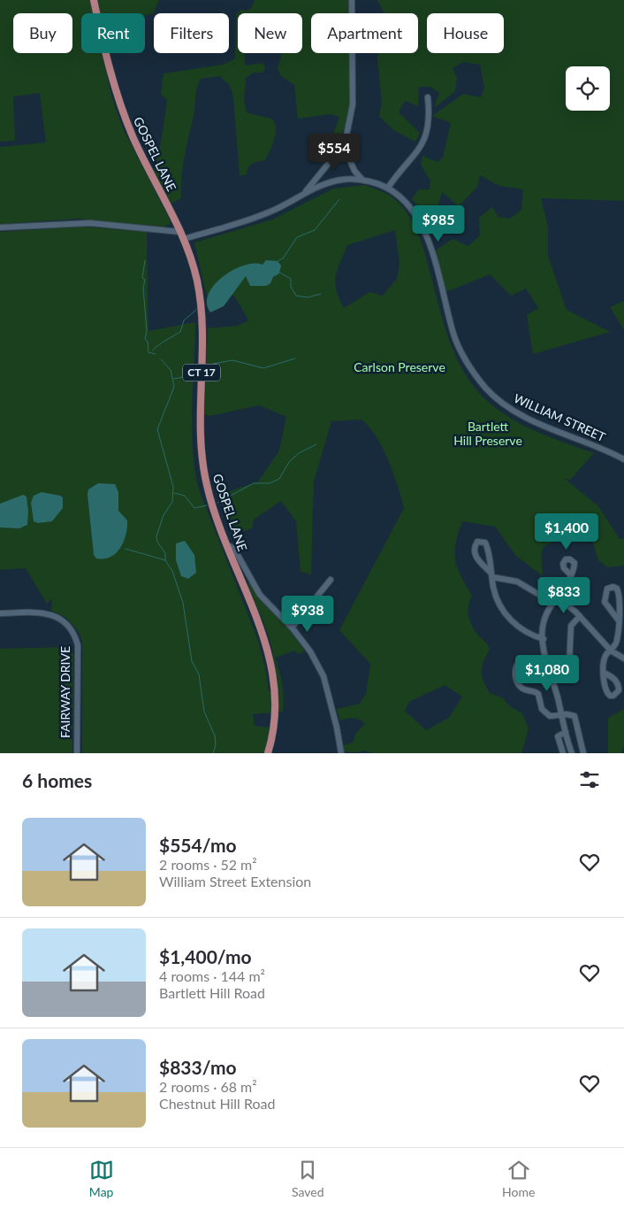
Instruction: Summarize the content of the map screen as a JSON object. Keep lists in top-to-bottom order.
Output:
{
  "streets": {
    "main road": ["GOSPEL LANE", "CT 17"],
    "street": ["WILLIAM STREET", "FAIRWAY DRIVE"]
  },
  "crossings": [
    ["GOSPEL LANE", "WILLIAM STREET"]
  ],
  "parks": ["Carlson Preserve", "Bartlett Hill Preserve"],
  "page": {
    "chip": [
      "Buy",
      "Rent",
      "Filters",
      "New",
      "Apartment",
      "House"
    ],
    "price": [
      "$554",
      "$985",
      "$1,400",
      "$833",
      "$938",
      "$1,080"
    ],
    "heading": "6 homes",
    "list": [
      {
        "name": "$554/mo",
        "note": "2 rooms · 52 m² · William Street Extension"
      },
      {
        "name": "$1,400/mo",
        "note": "4 rooms · 144 m² · Bartlett Hill Road"
      },
      {
        "name": "$833/mo",
        "note": "2 rooms · 68 m² · Chestnut Hill Road"
      }
    ],
    "tabs": ["Map", "Saved", "Home"]
  }
}
